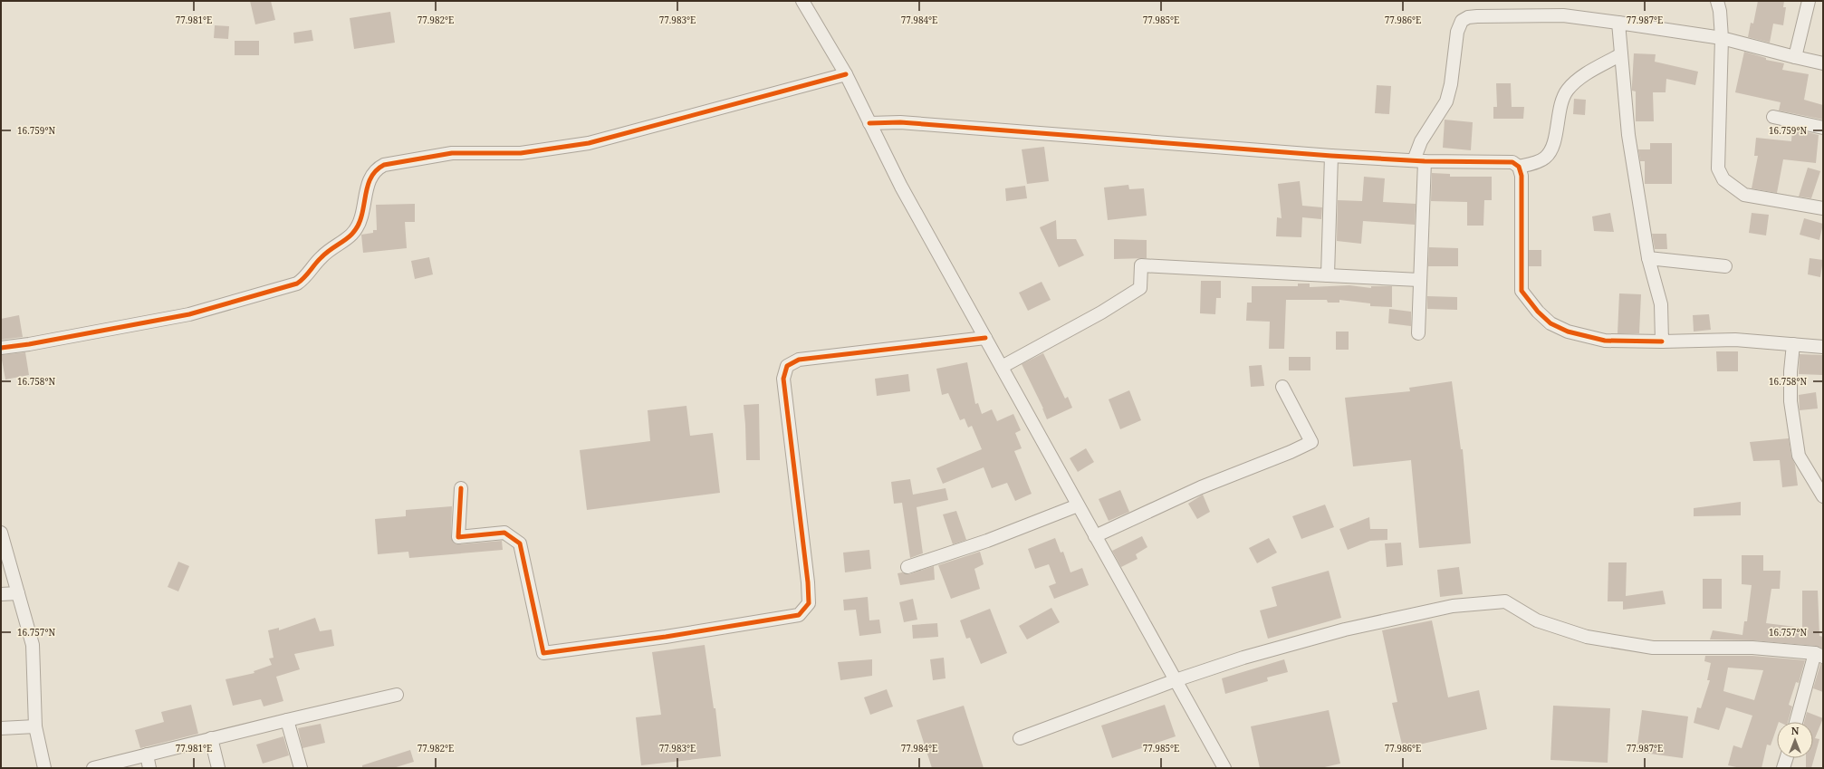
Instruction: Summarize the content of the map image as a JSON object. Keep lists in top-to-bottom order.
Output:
{
  "north": "top",
  "coordinates": [
    "77.981°E",
    "77.982°E",
    "77.983°E",
    "77.984°E",
    "77.985°E",
    "77.986°E",
    "77.987°E",
    "16.759°N",
    "16.758°N",
    "16.757°N"
  ]
}
